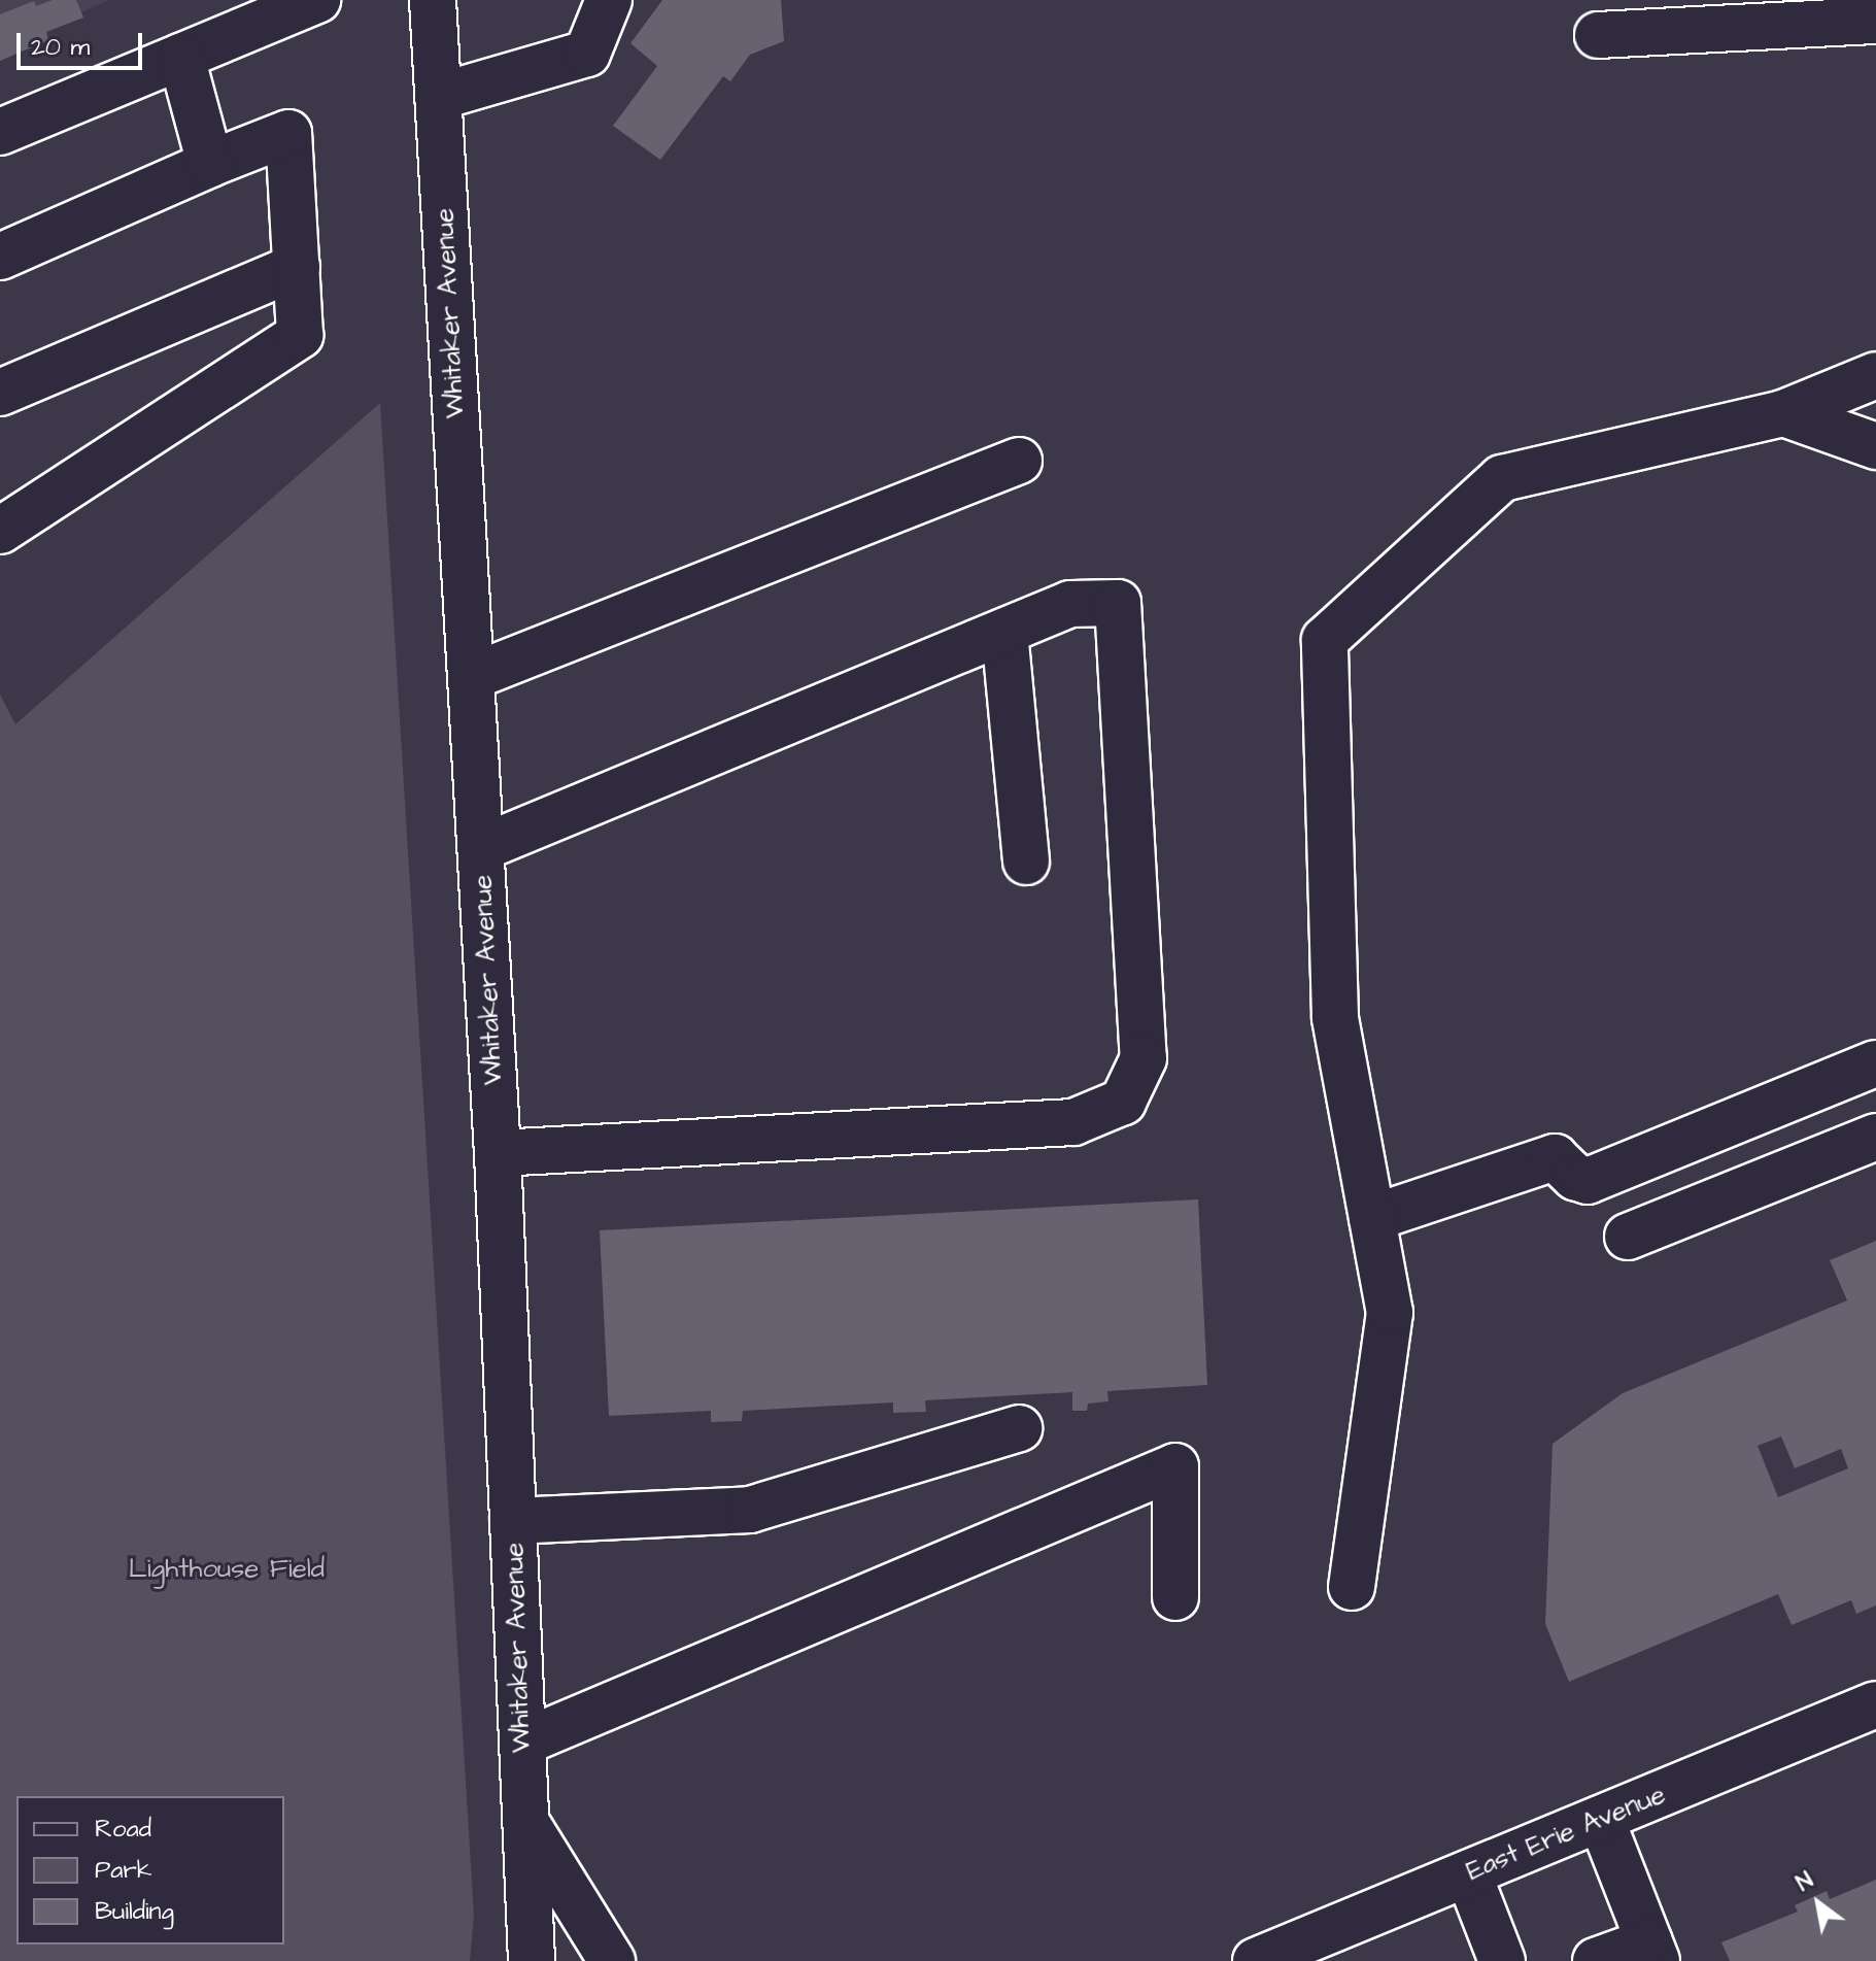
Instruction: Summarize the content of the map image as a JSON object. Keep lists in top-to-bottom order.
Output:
{
  "streets": {
    "main road": ["Whitaker Avenue", "East Erie Avenue"]
  },
  "parks": ["Lighthouse Field"],
  "legend": ["Road", "Park", "Building"],
  "scale_bar": "20 m",
  "north": "top left"
}
